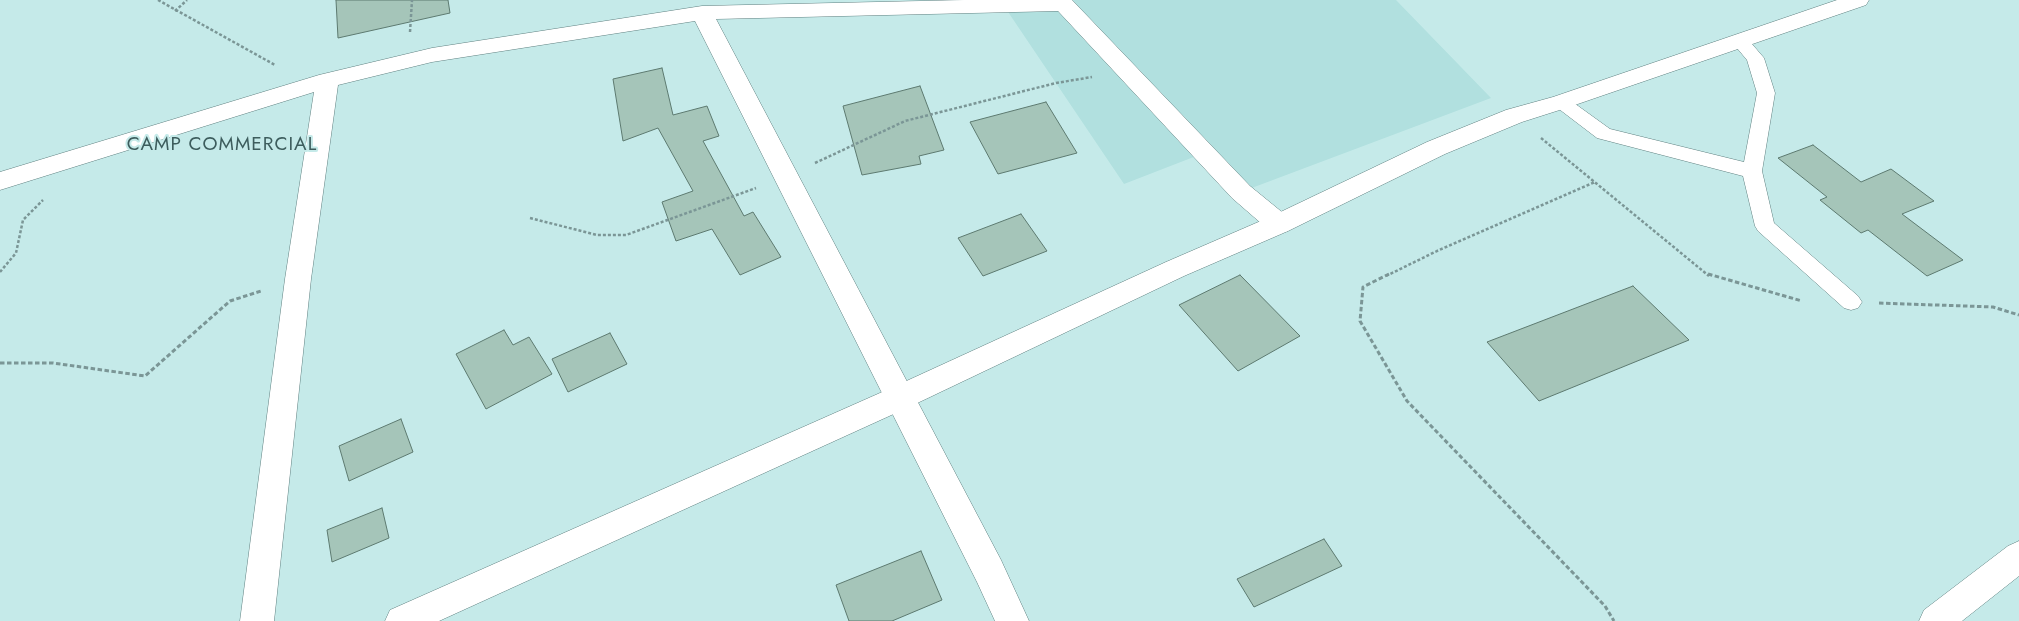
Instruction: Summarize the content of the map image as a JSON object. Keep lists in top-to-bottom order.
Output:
{
  "districts": ["CAMP COMMERCIAL"]
}
